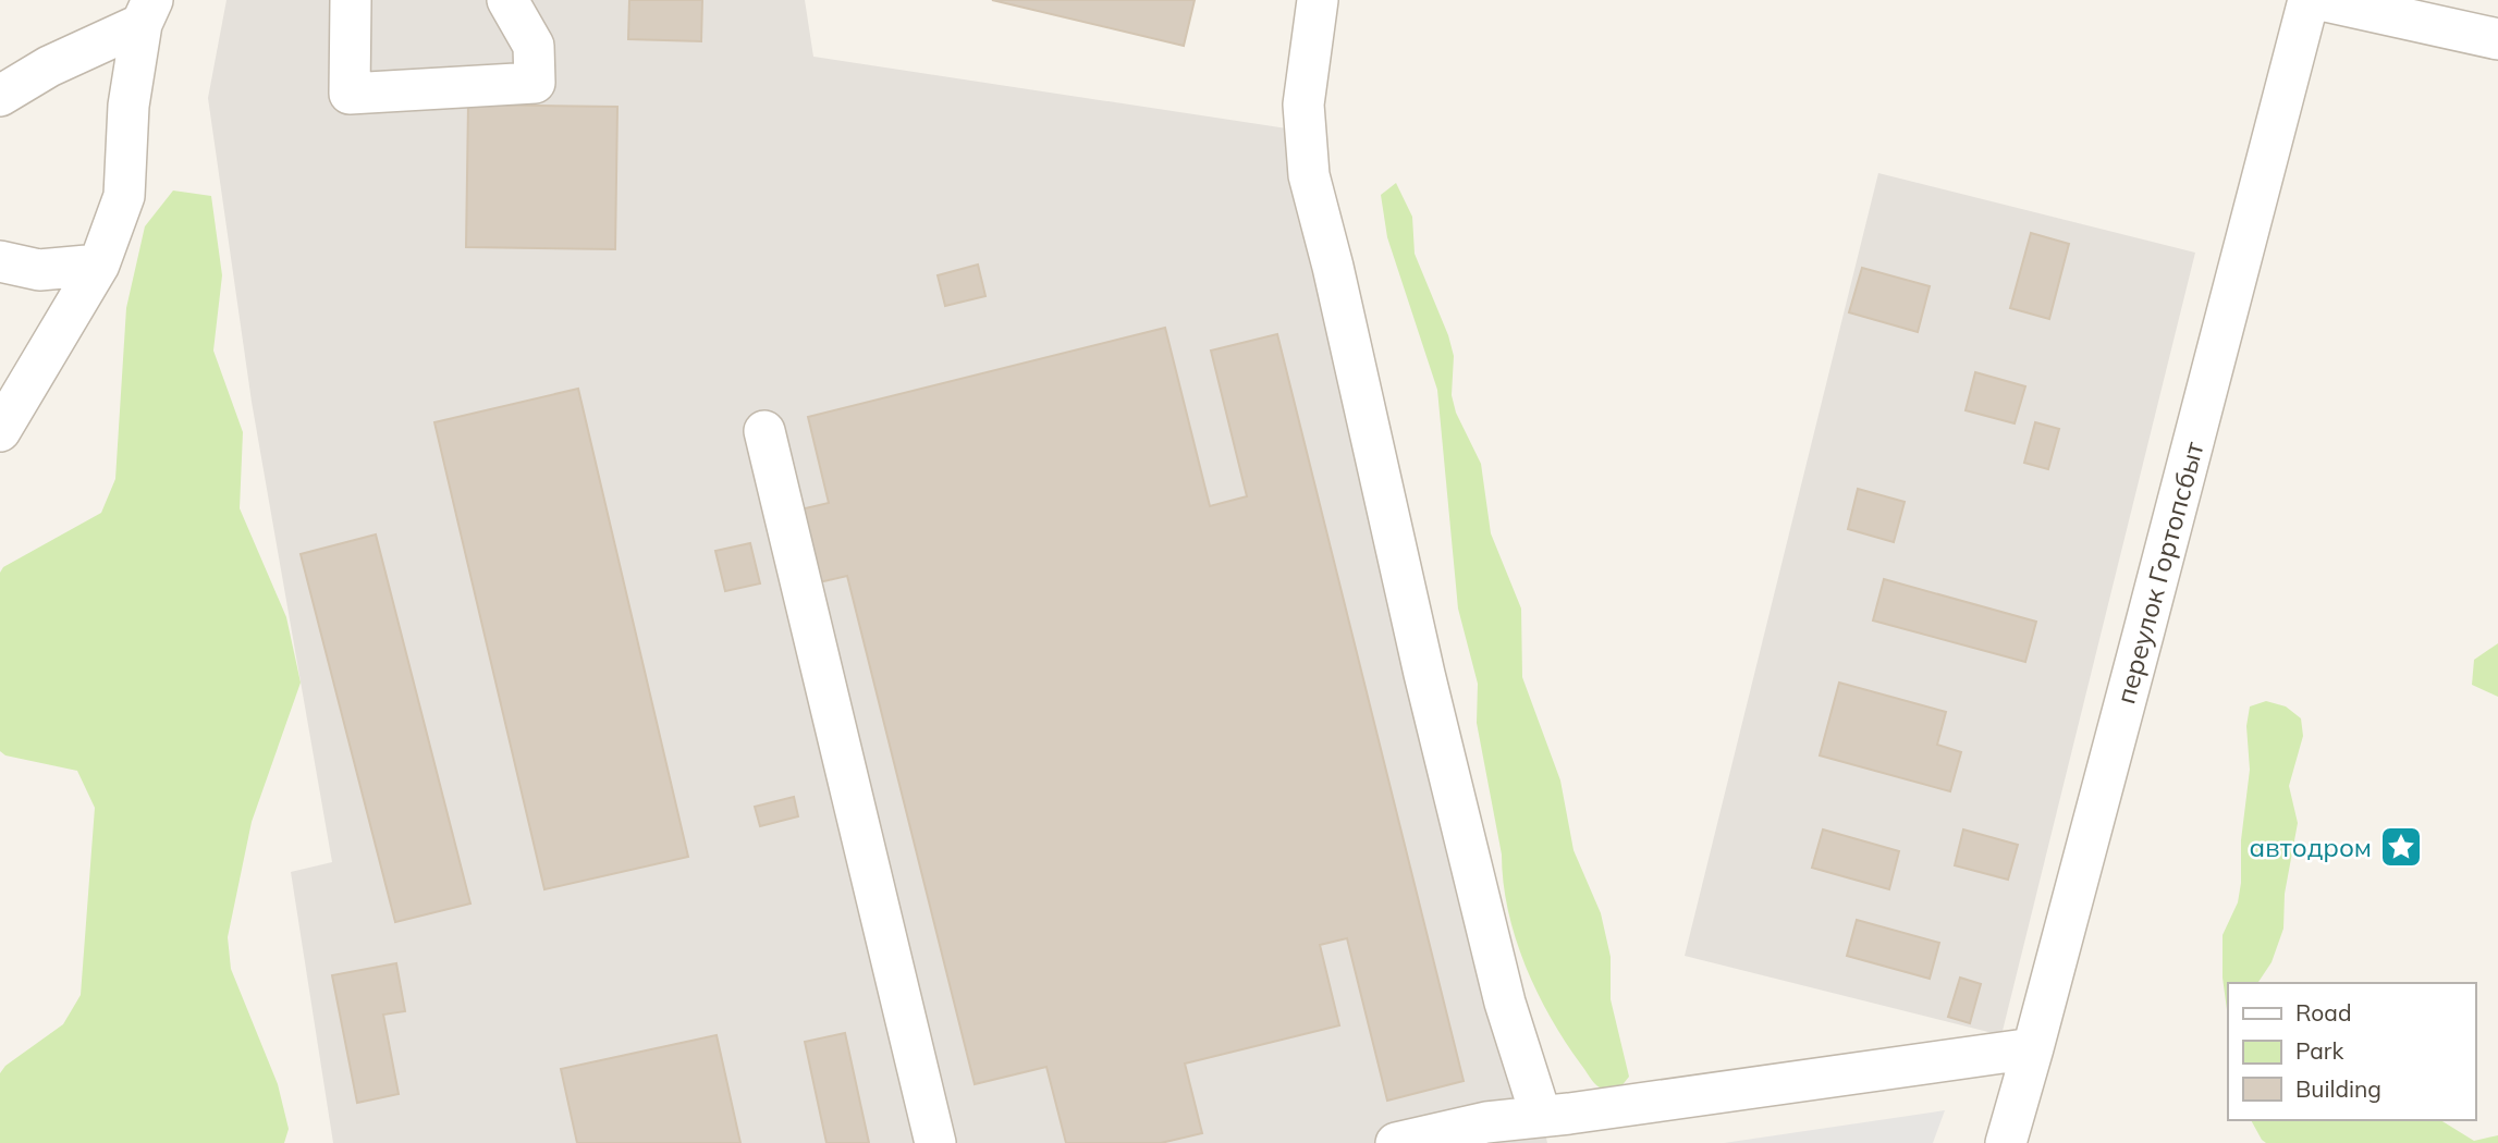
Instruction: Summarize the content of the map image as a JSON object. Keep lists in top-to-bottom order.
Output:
{
  "streets": {
    "street": ["переулок Гортопсбыт"]
  },
  "places": {
    "place": ["автодром"]
  },
  "legend": ["Road", "Park", "Building"]
}
